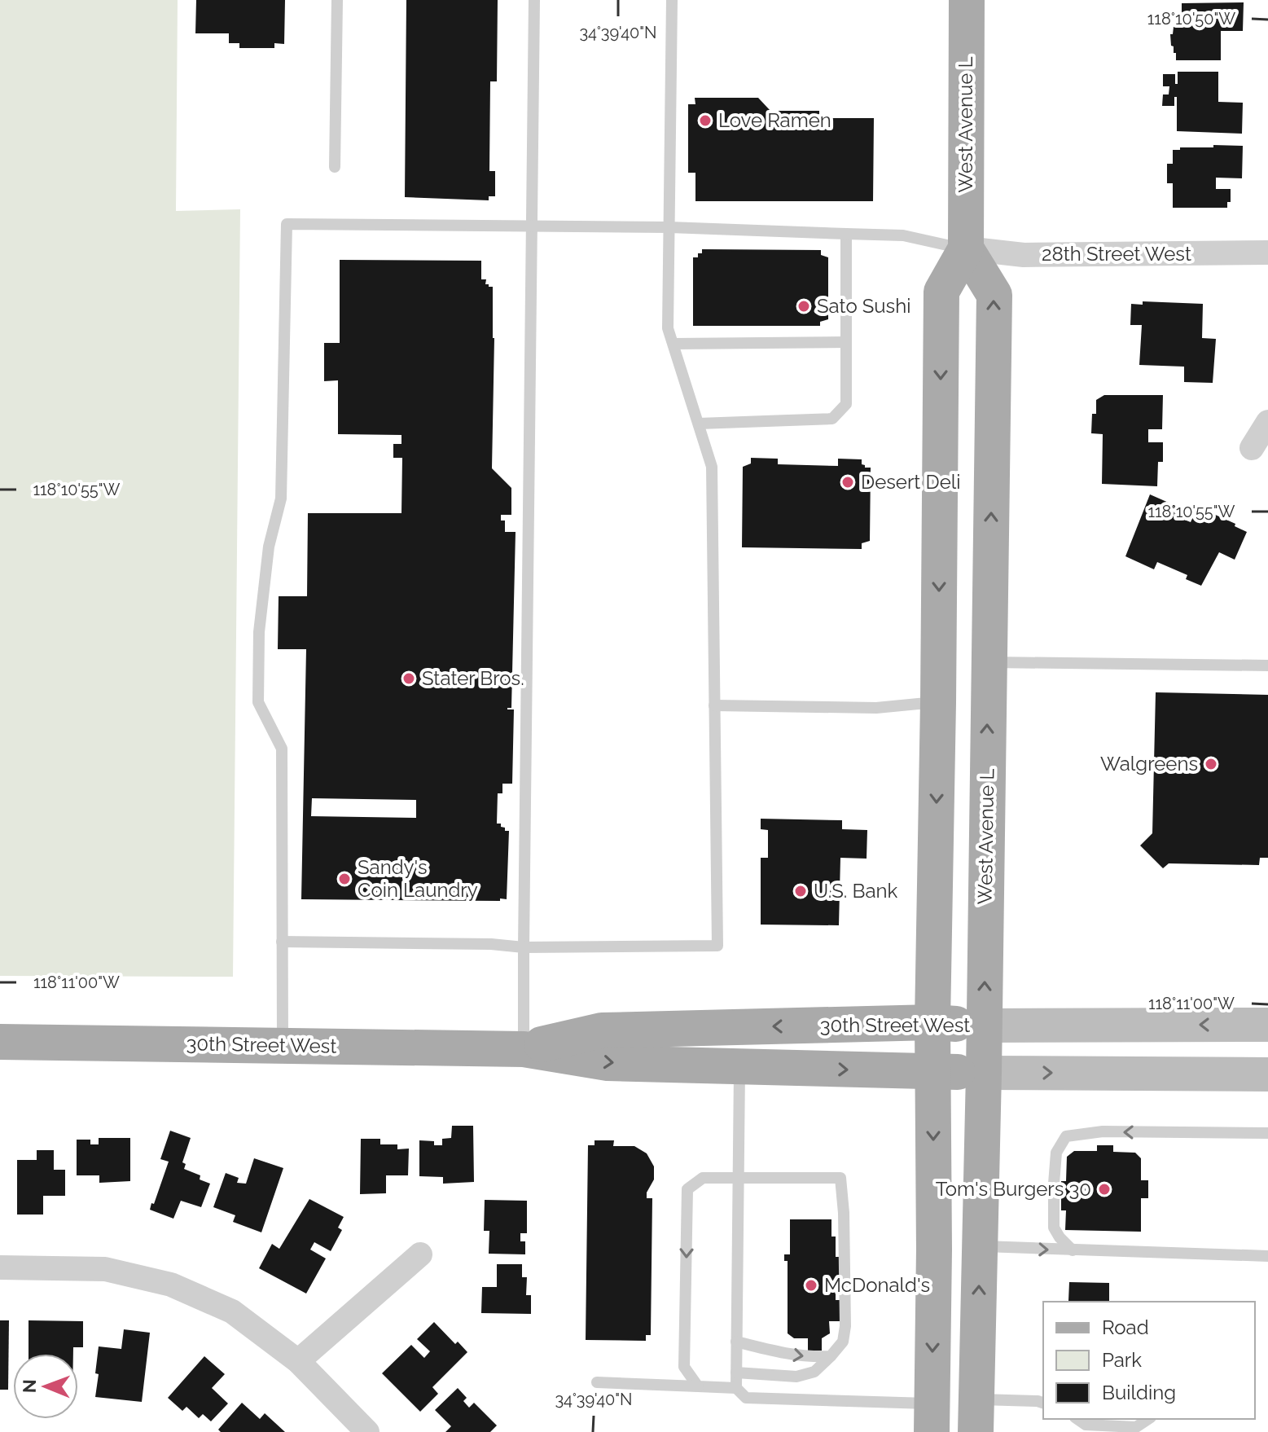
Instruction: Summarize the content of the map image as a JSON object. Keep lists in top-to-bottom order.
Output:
{
  "streets": {
    "main road": ["West Avenue L", "30th Street West"],
    "street": ["28th Street West"]
  },
  "crossings": [
    ["West Avenue L", "28th Street West"],
    ["West Avenue L", "30th Street West"]
  ],
  "places": [
    "Love Ramen",
    "Sato Sushi",
    "Desert Deli",
    "Stater Bros.",
    "Walgreens",
    "Sandy's Coin Laundry",
    "U.S. Bank",
    "Tom's Burgers 30",
    "McDonald's"
  ],
  "legend": ["Road", "Park", "Building"],
  "north": "left",
  "coordinates": [
    "118°10'50\"W",
    "34°39'40\"N",
    "118°10'55\"W",
    "118°11'00\"W"
  ]
}
